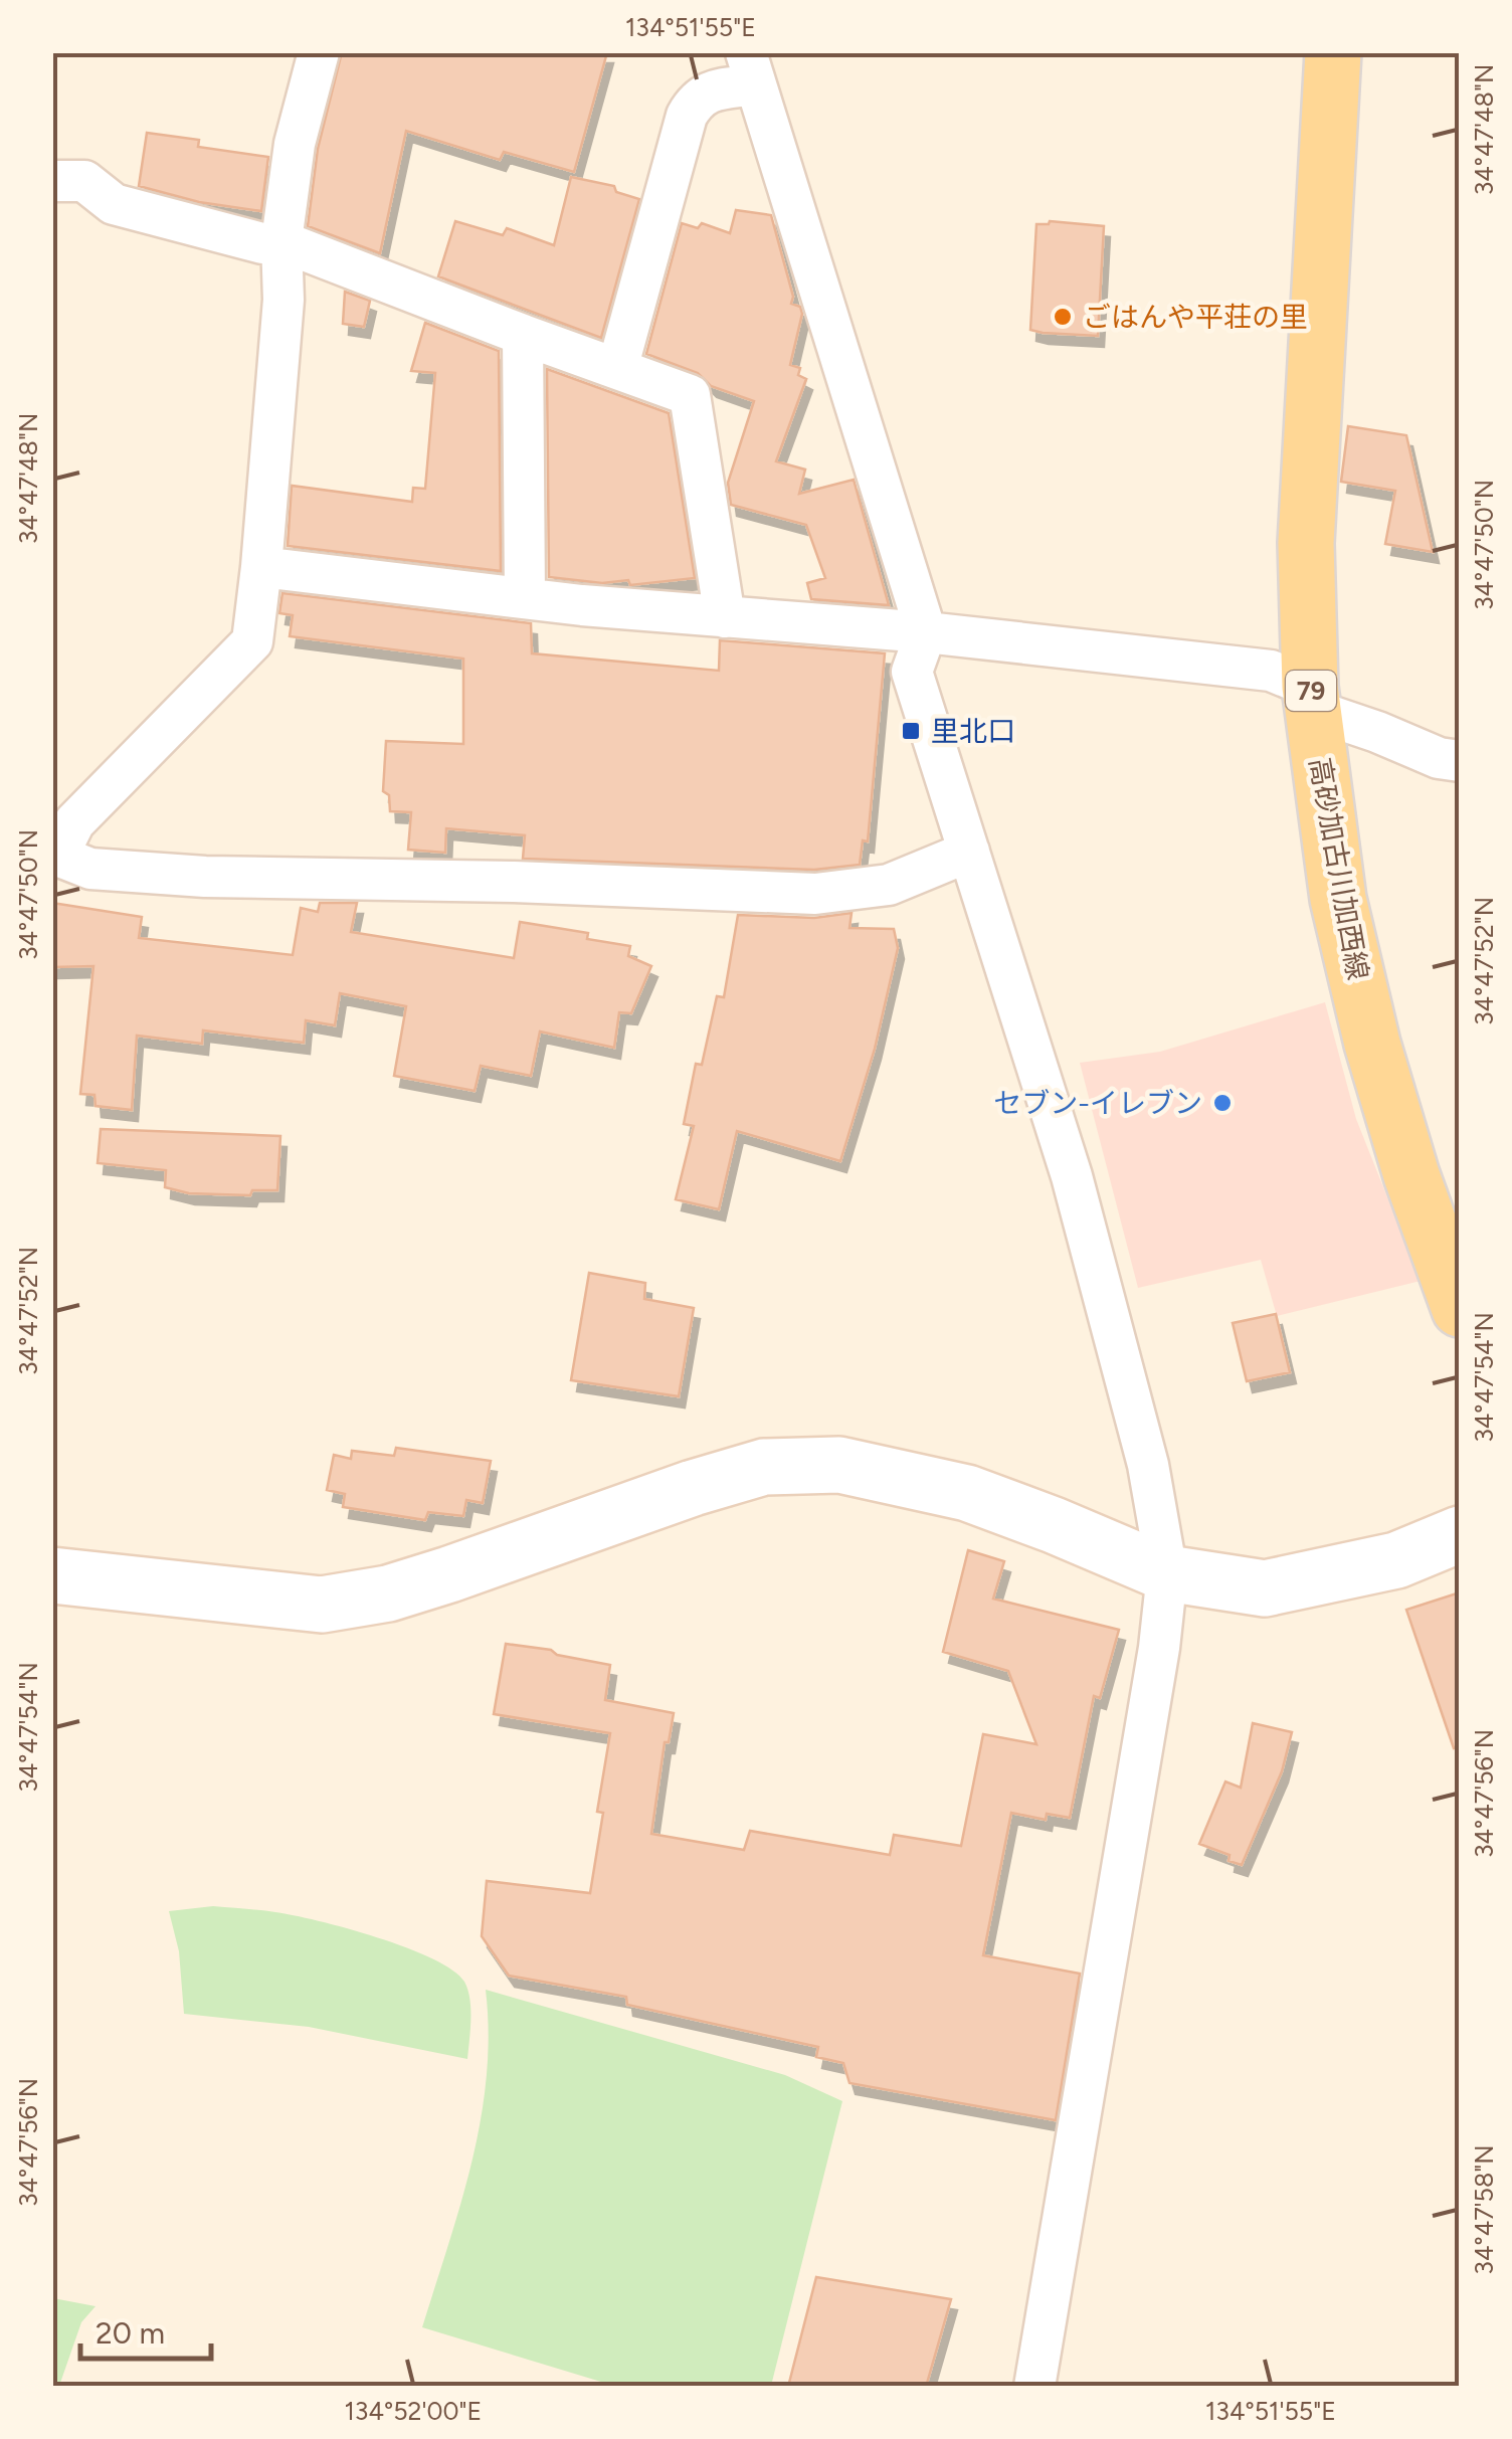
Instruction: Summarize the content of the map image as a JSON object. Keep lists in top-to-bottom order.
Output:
{
  "streets": {
    "main road": ["79", "高砂加古川加西線"]
  },
  "places": {
    "other": ["ごはんや平荘の里", "セブン-イレブン"],
    "transit": ["里北口"]
  },
  "scale_bar": "20 m",
  "coordinates": [
    "134°51'55\"E",
    "34°47'48\"N",
    "34°47'50\"N",
    "34°47'52\"N",
    "34°47'54\"N",
    "34°47'56\"N",
    "34°47'58\"N",
    "134°52'00\"E"
  ]
}
